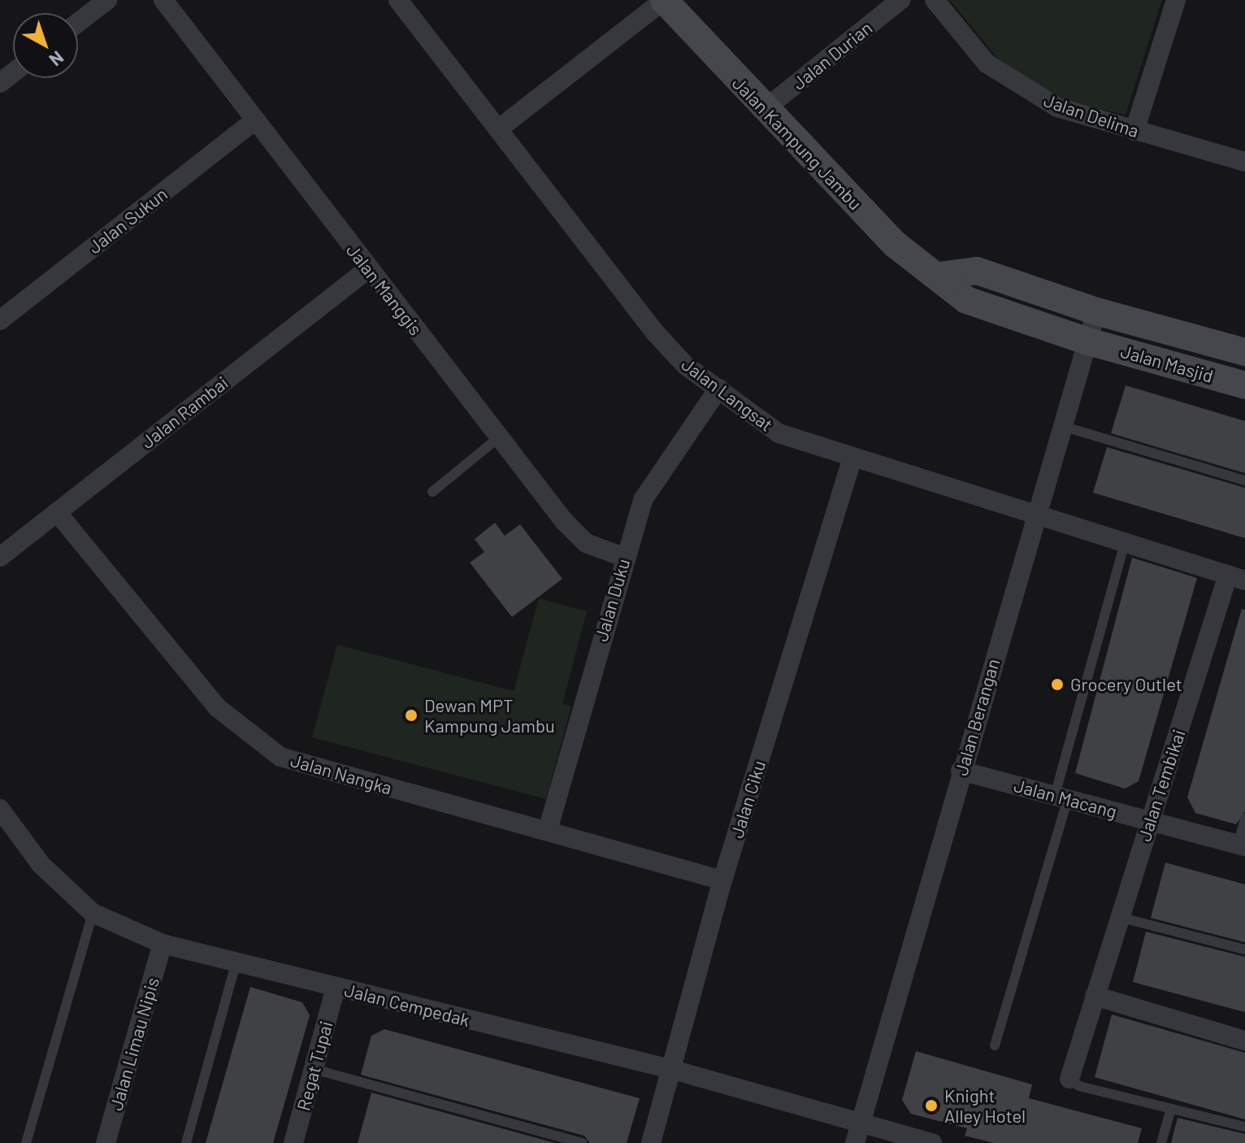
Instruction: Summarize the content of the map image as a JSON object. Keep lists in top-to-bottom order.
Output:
{
  "streets": {
    "main road": ["Jalan Kampung Jambu", "Jalan Masjid"],
    "street": [
      "Jalan Durian",
      "Jalan Delima",
      "Jalan Sukun",
      "Jalan Manggis",
      "Jalan Langsat",
      "Jalan Rambai",
      "Jalan Duku",
      "Jalan Berangan",
      "Jalan Nangka",
      "Jalan Tembikai",
      "Jalan Macang",
      "Jalan Ciku",
      "Jalan Cempedak",
      "Jalan Limau Nipis",
      "Regat Tupai"
    ]
  },
  "crossings": [
    ["Jalan Durian", "Jalan Kampung Jambu"],
    ["Jalan Kampung Jambu", "Jalan Masjid"],
    ["Jalan Kampung Jambu", "Jalan Berangan"],
    ["Jalan Sukun", "Jalan Manggis"],
    ["Jalan Manggis", "Jalan Rambai"],
    ["Jalan Manggis", "Jalan Duku"],
    ["Jalan Masjid", "Jalan Berangan"],
    ["Jalan Langsat", "Jalan Duku"],
    ["Jalan Langsat", "Jalan Berangan"],
    ["Jalan Langsat", "Jalan Tembikai"],
    ["Jalan Langsat", "Jalan Ciku"],
    ["Jalan Rambai", "Jalan Nangka"],
    ["Jalan Duku", "Jalan Nangka"],
    ["Jalan Berangan", "Jalan Macang"],
    ["Jalan Berangan", "Jalan Cempedak"],
    ["Jalan Nangka", "Jalan Ciku"],
    ["Jalan Tembikai", "Jalan Macang"],
    ["Jalan Ciku", "Jalan Cempedak"],
    ["Jalan Cempedak", "Jalan Limau Nipis"],
    ["Jalan Cempedak", "Regat Tupai"]
  ],
  "places": ["Grocery Outlet", "Dewan MPT Kampung Jambu", "Knight Alley Hotel"],
  "north": "bottom right"
}
